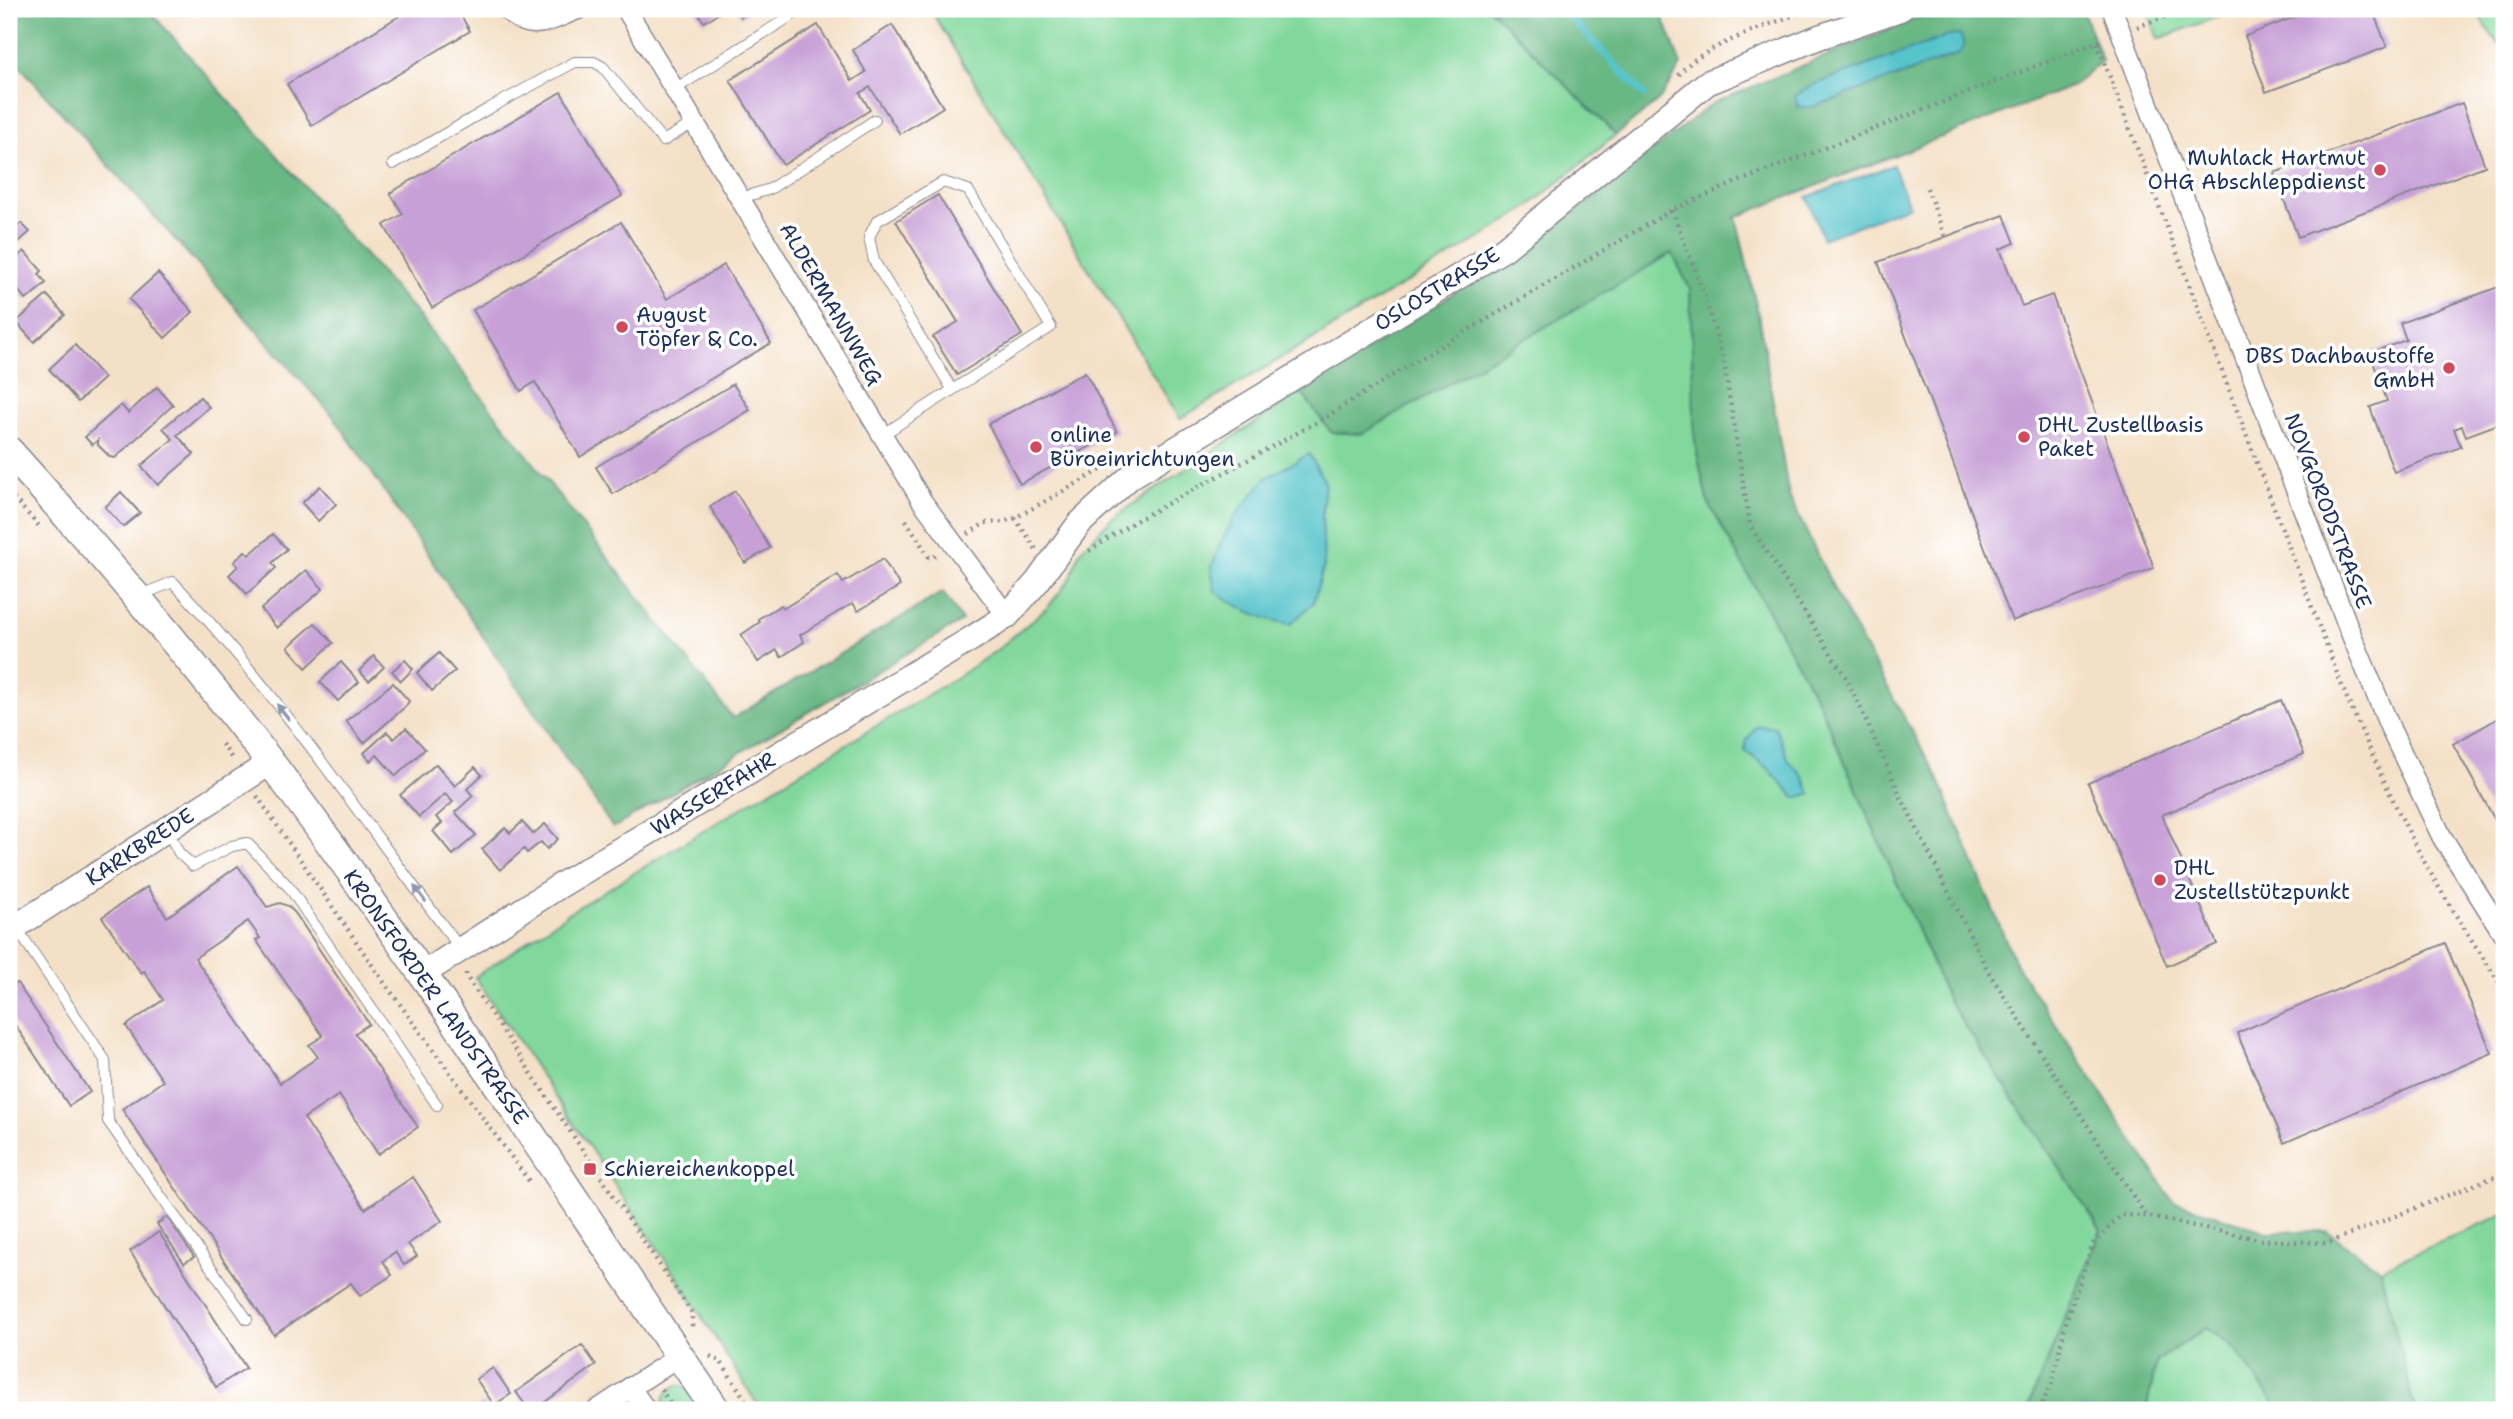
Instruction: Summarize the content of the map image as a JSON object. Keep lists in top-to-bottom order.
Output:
{
  "streets": {
    "main road": ["KRONSFORDER LANDSTRASSE"],
    "street": [
      "OSLOSTRASSE",
      "ALDERMANNWEG",
      "NOVGORODSTRASSE",
      "WASSERFAHR",
      "KARKBREDE"
    ]
  },
  "crossings": [
    ["OSLOSTRASSE", "ALDERMANNWEG"],
    ["OSLOSTRASSE", "WASSERFAHR"],
    ["ALDERMANNWEG", "WASSERFAHR"],
    ["WASSERFAHR", "KRONSFORDER LANDSTRASSE"],
    ["KARKBREDE", "KRONSFORDER LANDSTRASSE"]
  ],
  "places": {
    "other": [
      "Muhlack Hartmut OHG Abschleppdienst",
      "August Töpfer & Co.",
      "DBS Dachbaustoffe GmbH",
      "DHL Zustellbasis Paket",
      "online Büroeinrichtungen",
      "DHL Zustellstützpunkt"
    ],
    "transit": ["Schiereichenkoppel"]
  }
}
